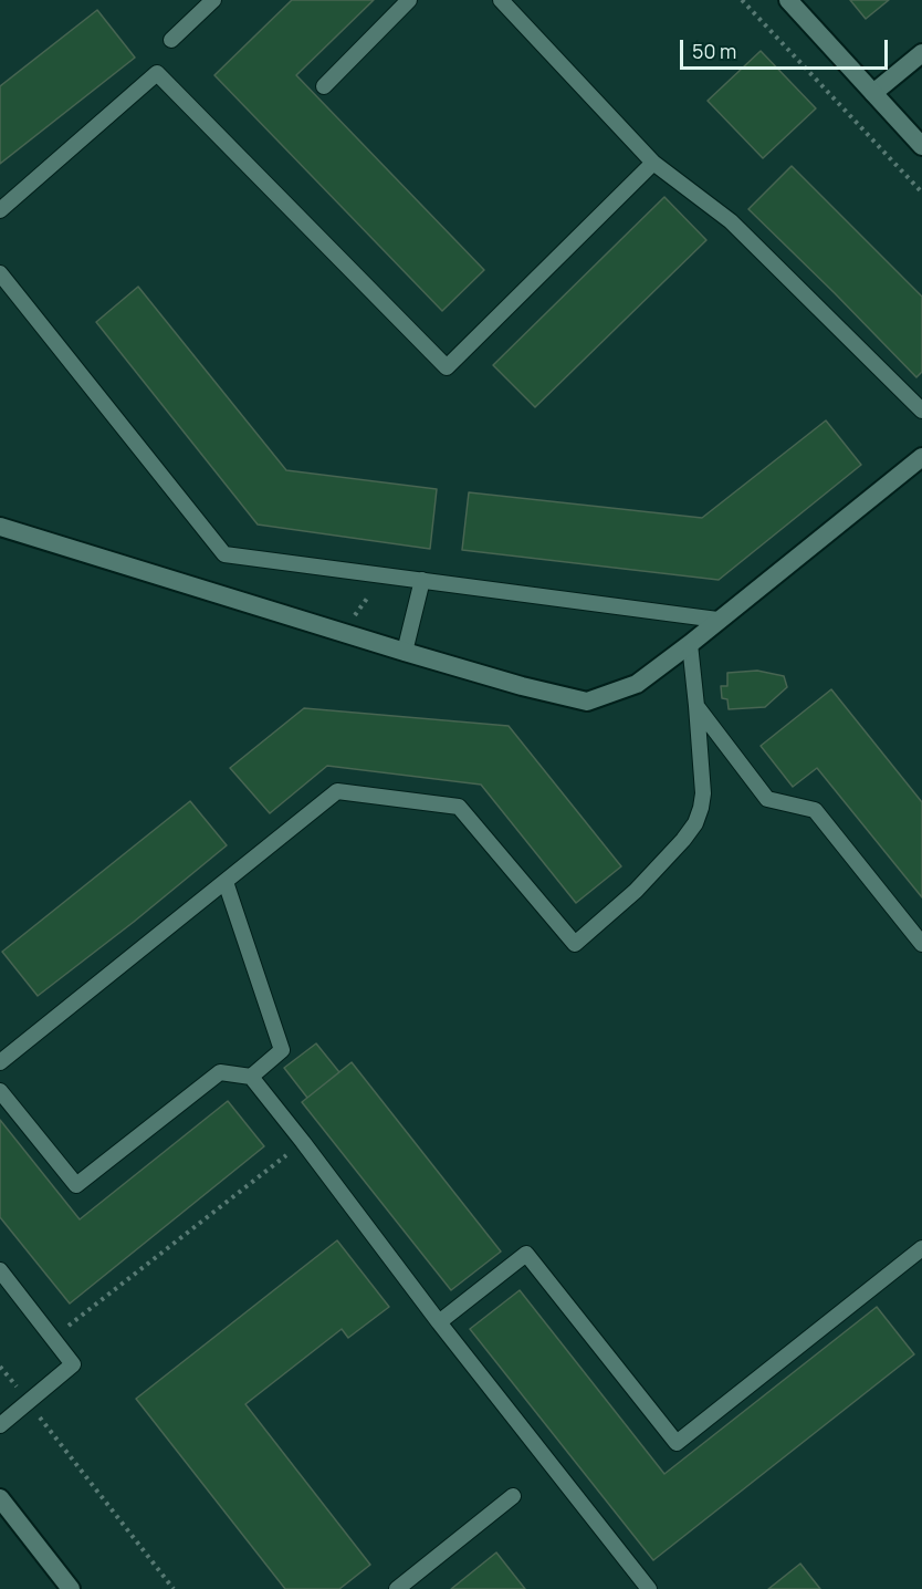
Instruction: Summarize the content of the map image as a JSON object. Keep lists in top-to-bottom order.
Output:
{
  "scale_bar": "50 m"
}
